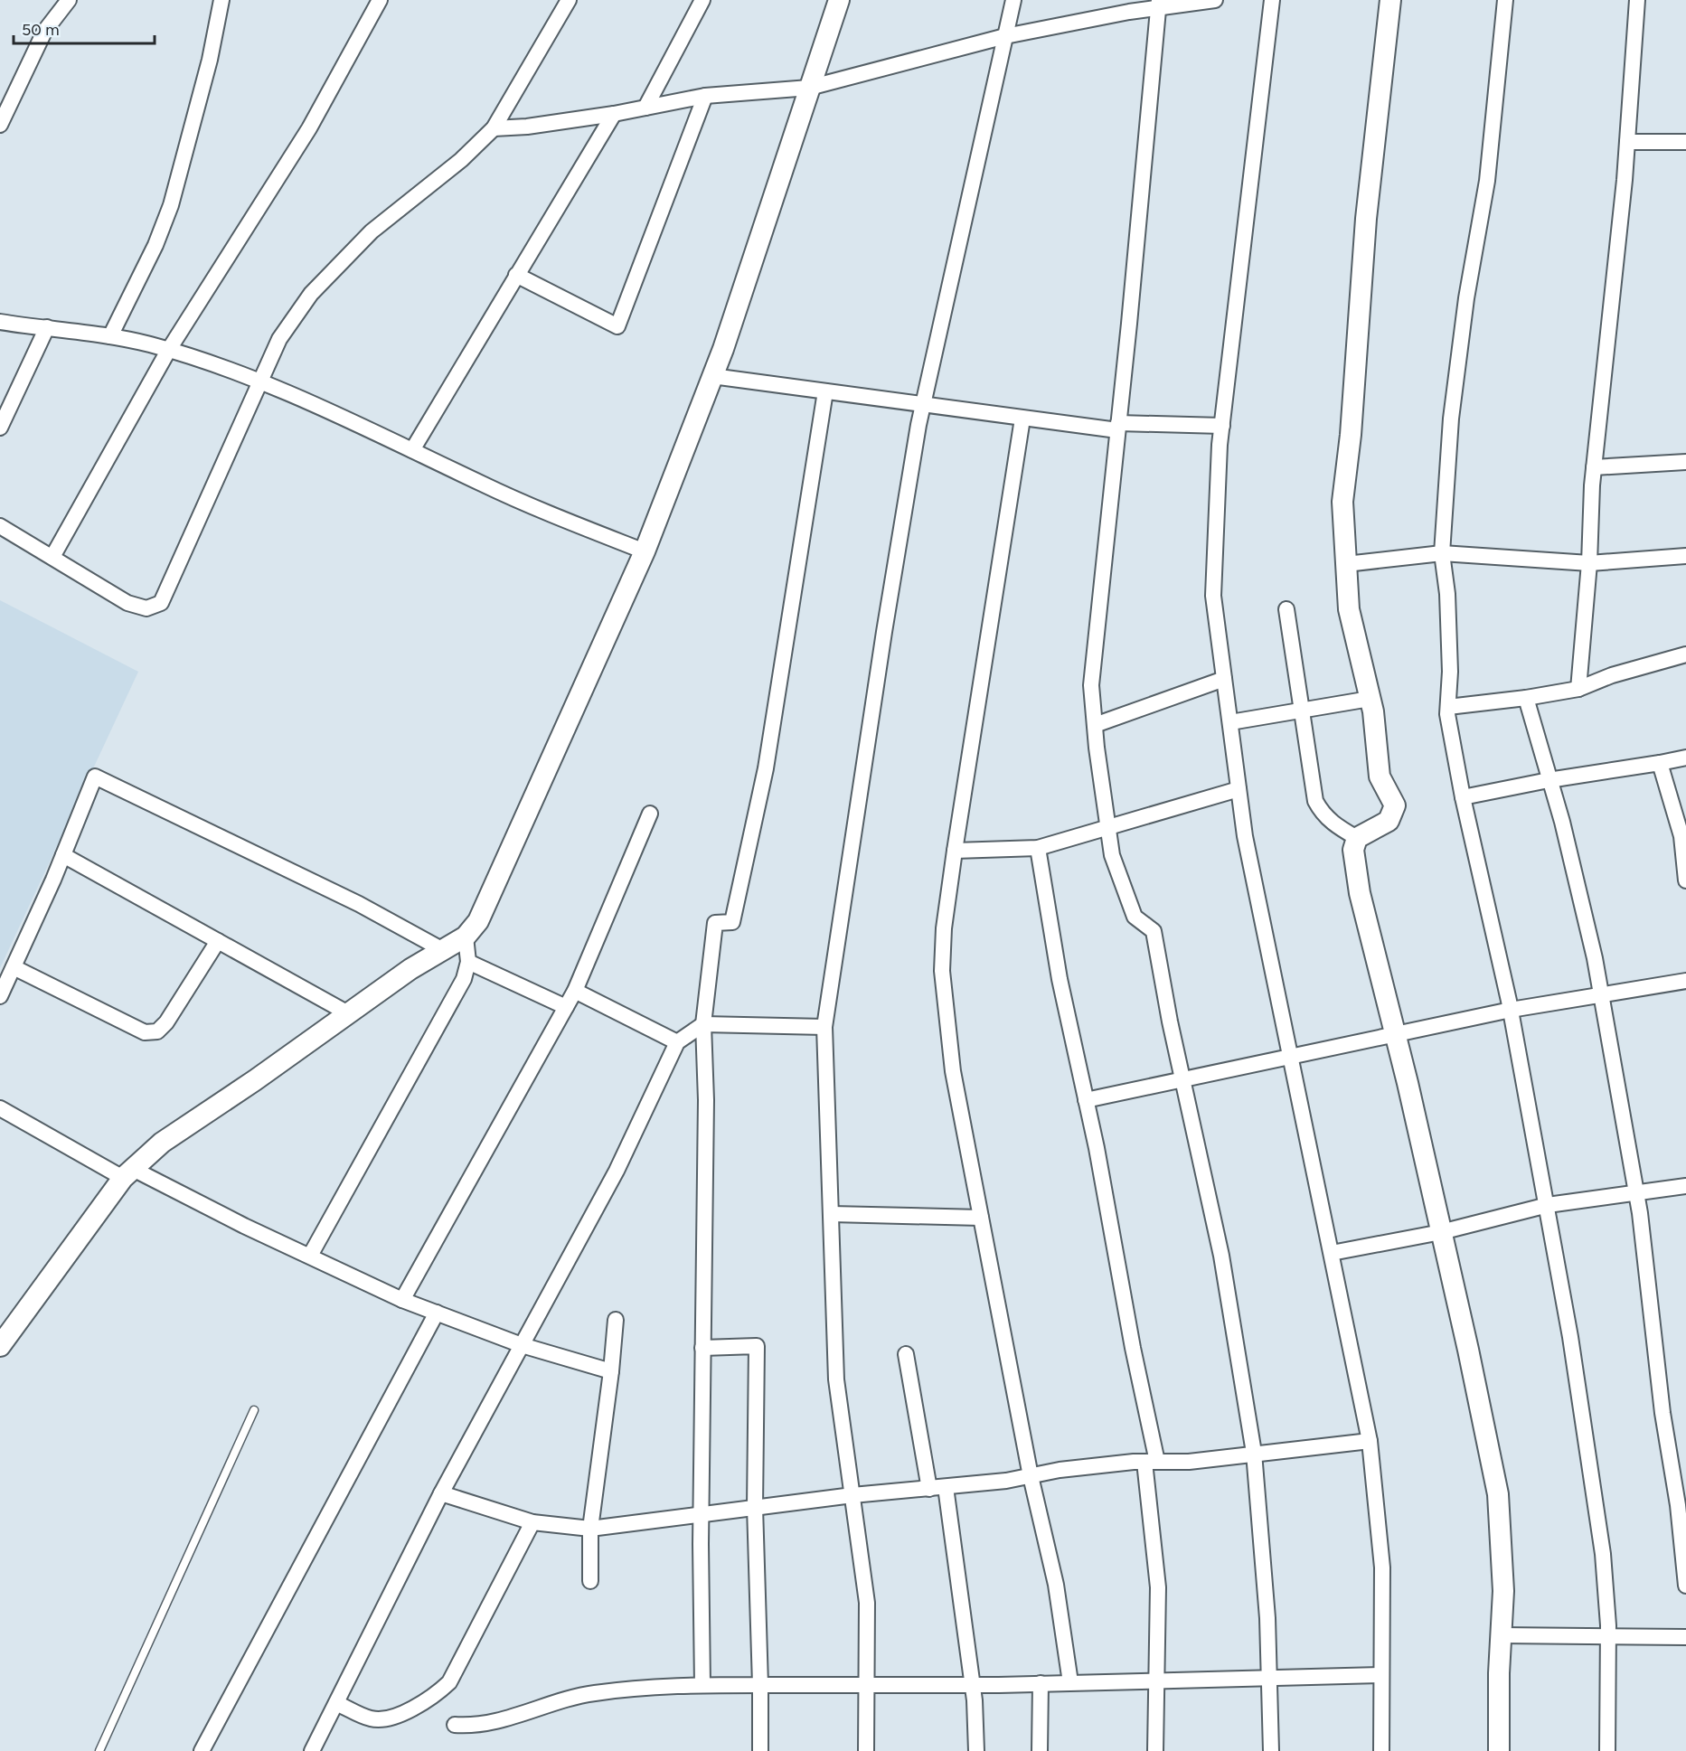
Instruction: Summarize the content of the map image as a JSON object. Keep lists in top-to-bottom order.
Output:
{
  "scale_bar": "50 m"
}
